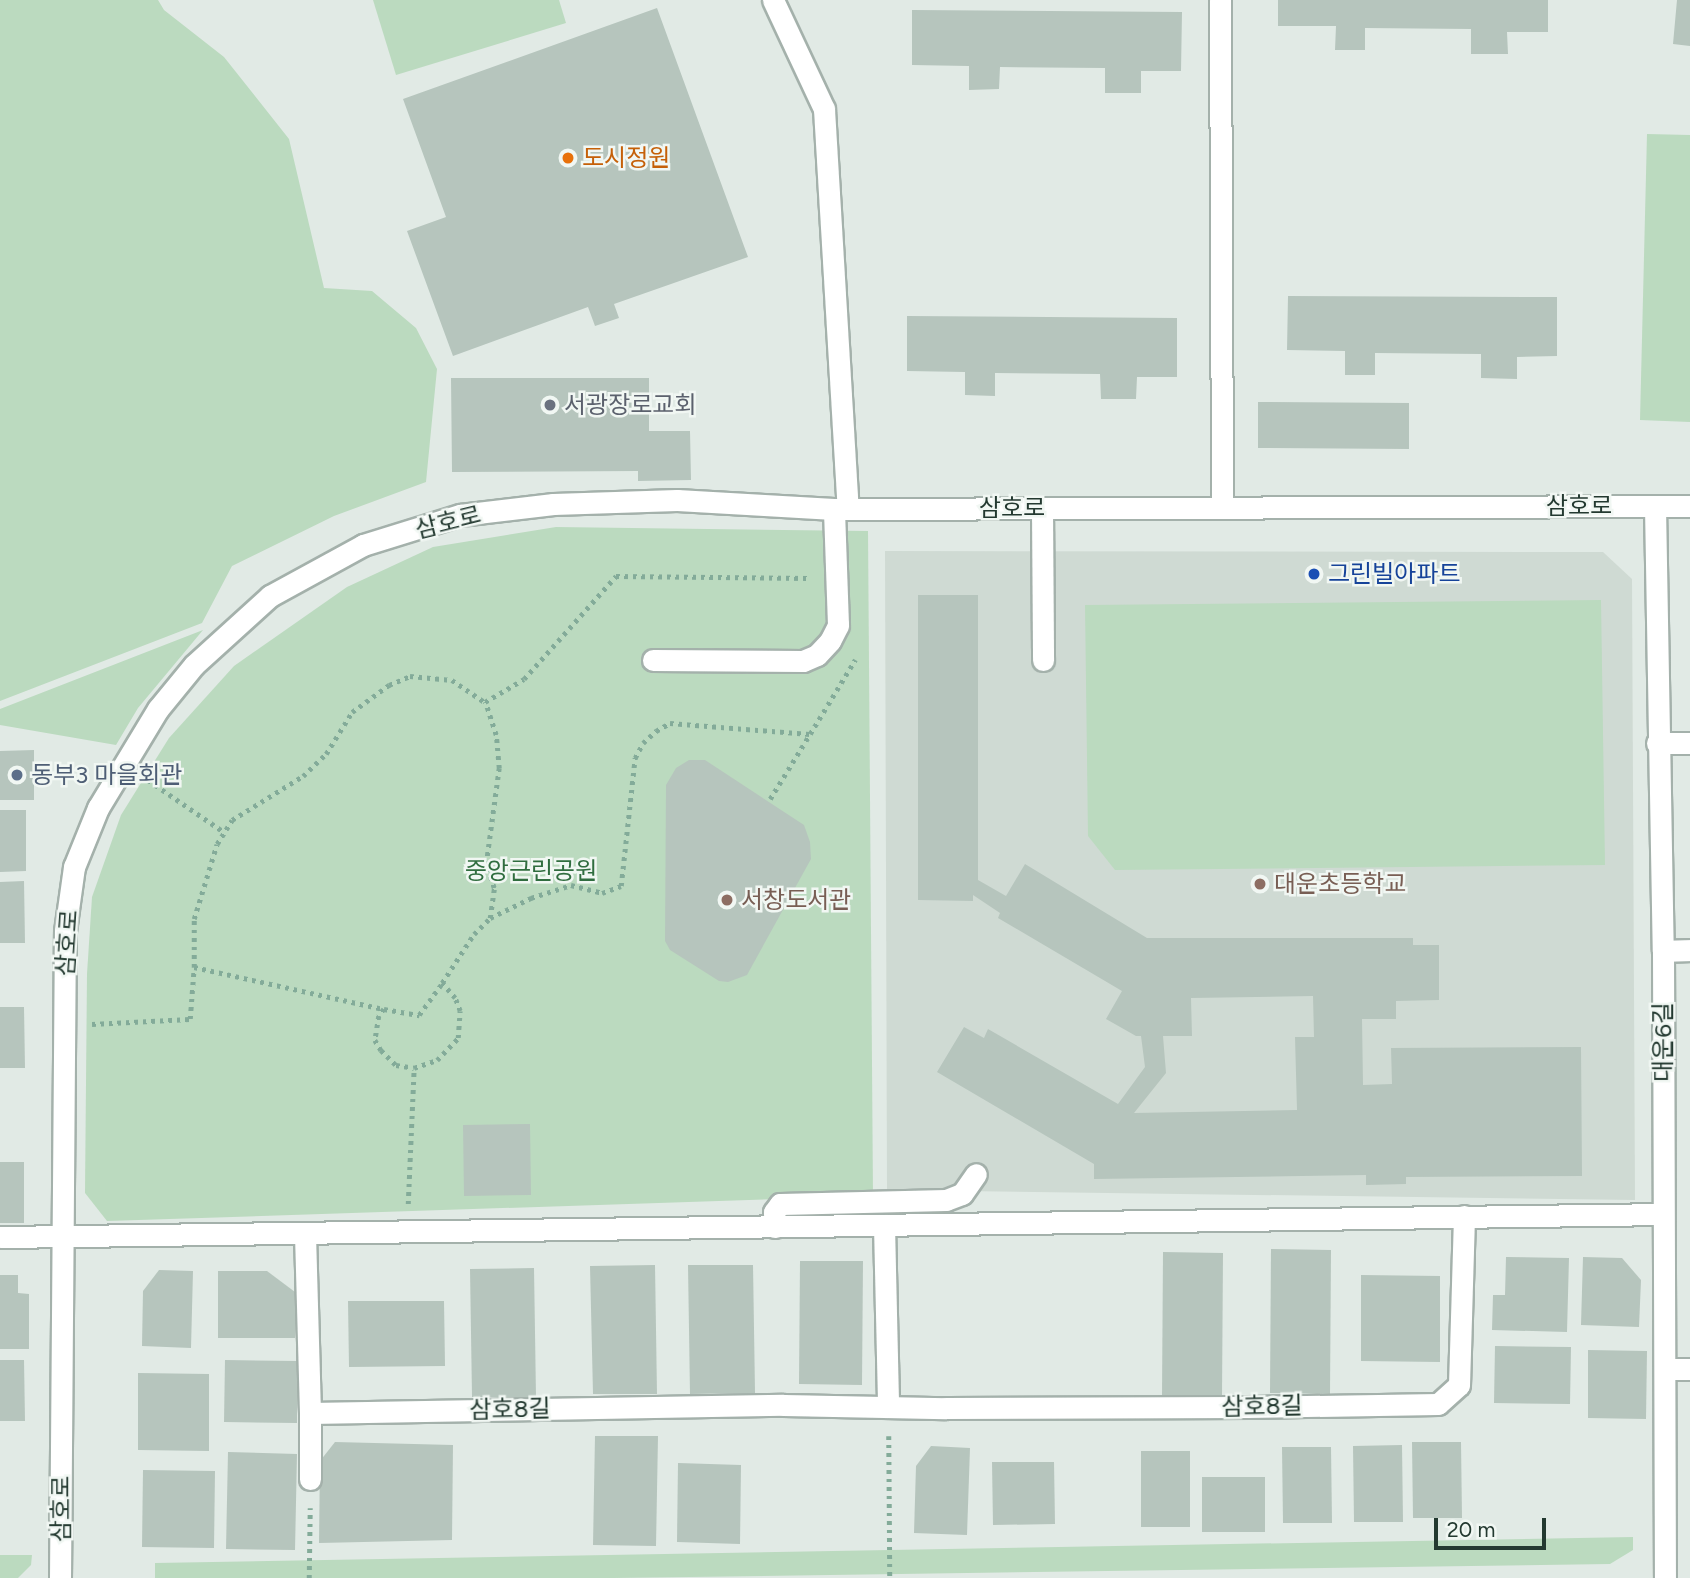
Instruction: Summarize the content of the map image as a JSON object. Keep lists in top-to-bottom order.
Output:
{
  "streets": {
    "street": ["삼호로", "대운6길", "삼호8길"]
  },
  "crossings": [
    ["삼호로", "대운6길"]
  ],
  "parks": ["중앙근린공원"],
  "places": [
    "도시정원",
    "서광장로교회",
    "그린빌아파트",
    "동부3 마을회관",
    "대운초등학교",
    "서창도서관"
  ],
  "scale_bar": "20 m"
}
